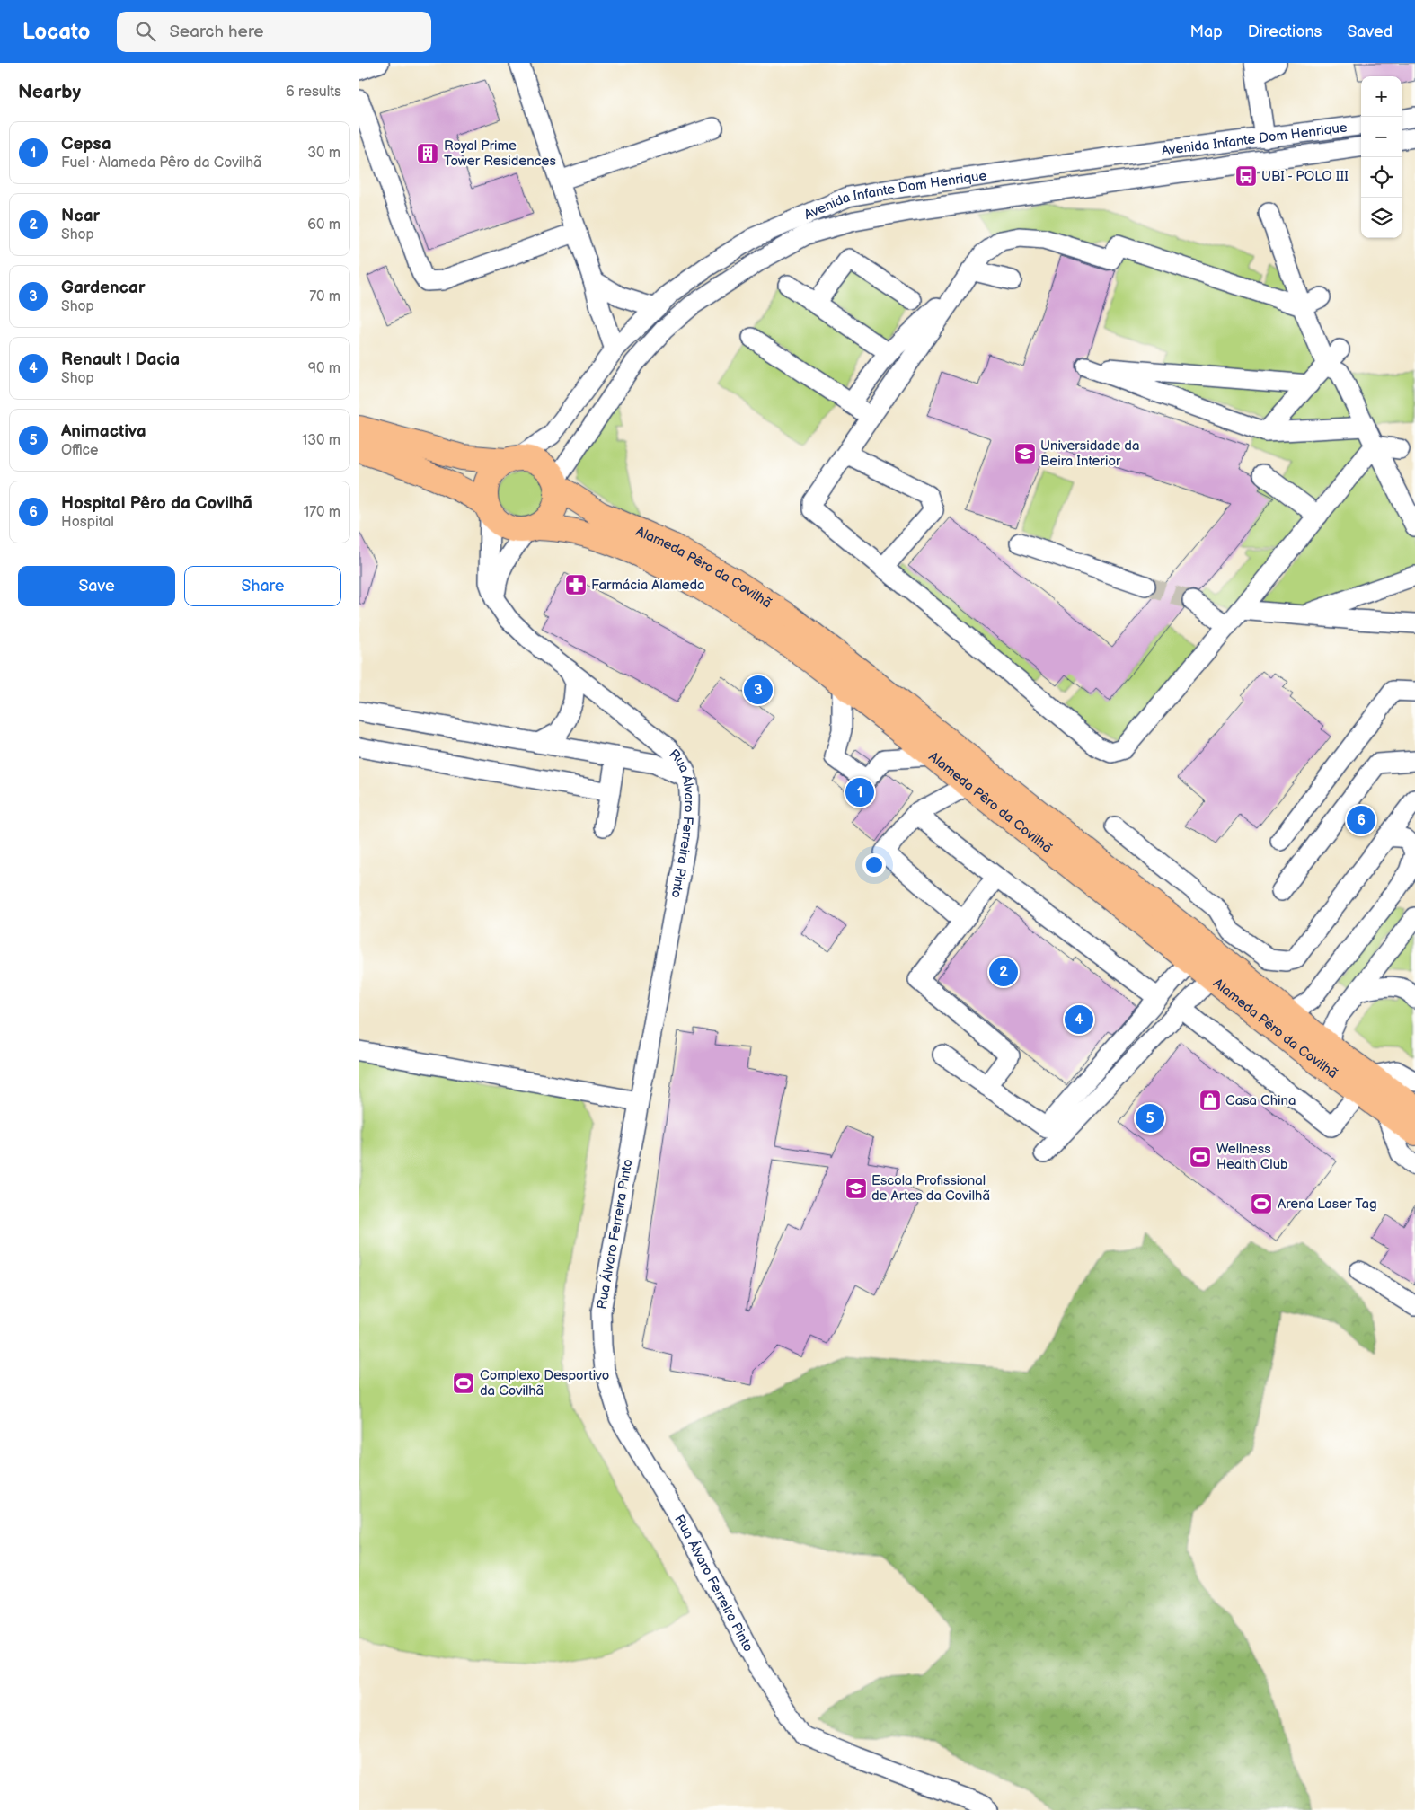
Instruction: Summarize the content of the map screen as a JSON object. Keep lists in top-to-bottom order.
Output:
{
  "streets": {
    "main road": ["Alameda Pêro da Covilhã"],
    "street": ["Avenida Infante Dom Henrique", "Rua Álvaro Ferreira Pinto"]
  },
  "crossings": [
    ["Avenida Infante Dom Henrique", "Alameda Pêro da Covilhã"],
    ["Avenida Infante Dom Henrique", "Rua Álvaro Ferreira Pinto"],
    ["Alameda Pêro da Covilhã", "Rua Álvaro Ferreira Pinto"]
  ],
  "places": {
    "building": ["Royal Prime Tower Residences"],
    "bus stop": ["UBI - POLO III"],
    "school or university": ["Universidade da Beira Interior", "Escola Profissional de Artes da Covilhã"],
    "pharmacy": ["Farmácia Alameda"],
    "shop": ["Casa China"],
    "sports": ["Wellness Health Club", "Arena Laser Tag", "Complexo Desportivo da Covilhã"]
  },
  "page": {
    "header": "Locato",
    "search": "Search here",
    "nav": ["Map", "Directions", "Saved"],
    "heading": ["Nearby", "6 results"],
    "map_buttons": ["+", "−"],
    "list": [
      {
        "mark": "1",
        "name": "Cepsa",
        "note": "Fuel · Alameda Pêro da Covilhã",
        "value": "30 m"
      },
      {
        "mark": "2",
        "name": "Ncar",
        "note": "Shop",
        "value": "60 m"
      },
      {
        "mark": "3",
        "name": "Gardencar",
        "note": "Shop",
        "value": "70 m"
      },
      {
        "mark": "4",
        "name": "Renault | Dacia",
        "note": "Shop",
        "value": "90 m"
      },
      {
        "mark": "5",
        "name": "Animactiva",
        "note": "Office",
        "value": "130 m"
      },
      {
        "mark": "6",
        "name": "Hospital Pêro da Covilhã",
        "note": "Hospital",
        "value": "170 m"
      }
    ],
    "buttons": ["Save", "Share"],
    "pins": [
      "3",
      "1",
      "6",
      "2",
      "4",
      "5"
    ]
  }
}
